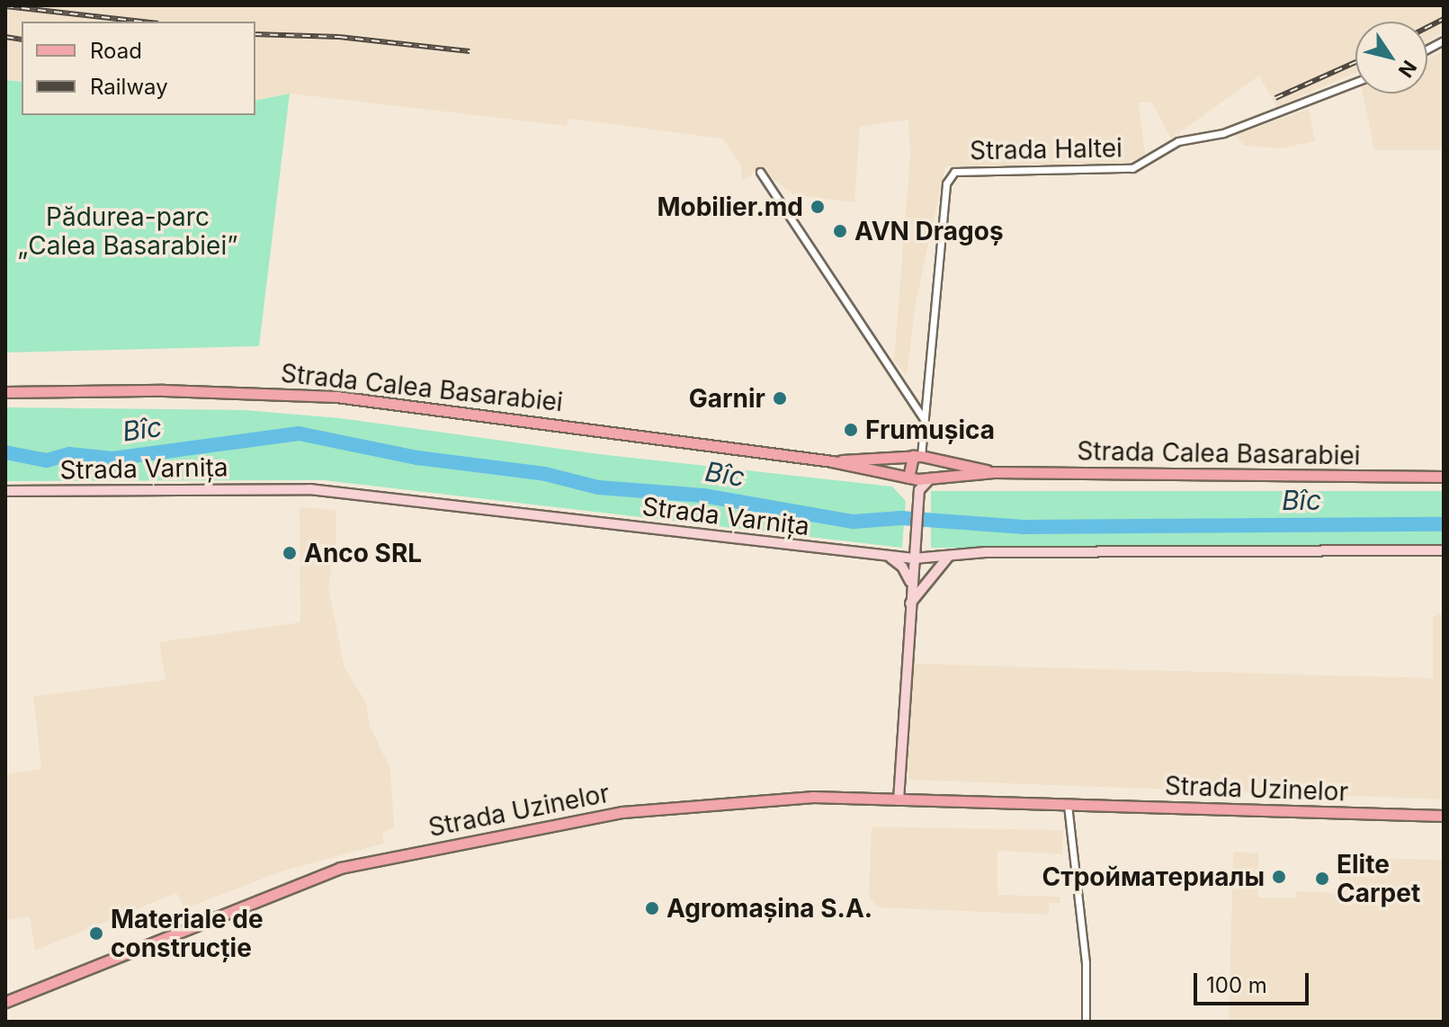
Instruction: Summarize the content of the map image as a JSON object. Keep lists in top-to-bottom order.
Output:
{
  "streets": {
    "main road": ["Strada Calea Basarabiei", "Strada Uzinelor"],
    "street": ["Strada Haltei", "Strada Varnița"]
  },
  "crossings": [
    ["Strada Haltei", "Strada Calea Basarabiei"]
  ],
  "water": ["Bîc"],
  "parks": ["Pădurea-parc „Calea Basarabiei”"],
  "places": [
    "Mobilier.md",
    "AVN Dragoș",
    "Garnir",
    "Frumușica",
    "Anco SRL",
    "Стройматериалы",
    "Elite Carpet",
    "Agromașina S.A.",
    "Materiale de construcție"
  ],
  "legend": ["Road", "Railway"],
  "scale_bar": "100 m",
  "north": "bottom right"
}
